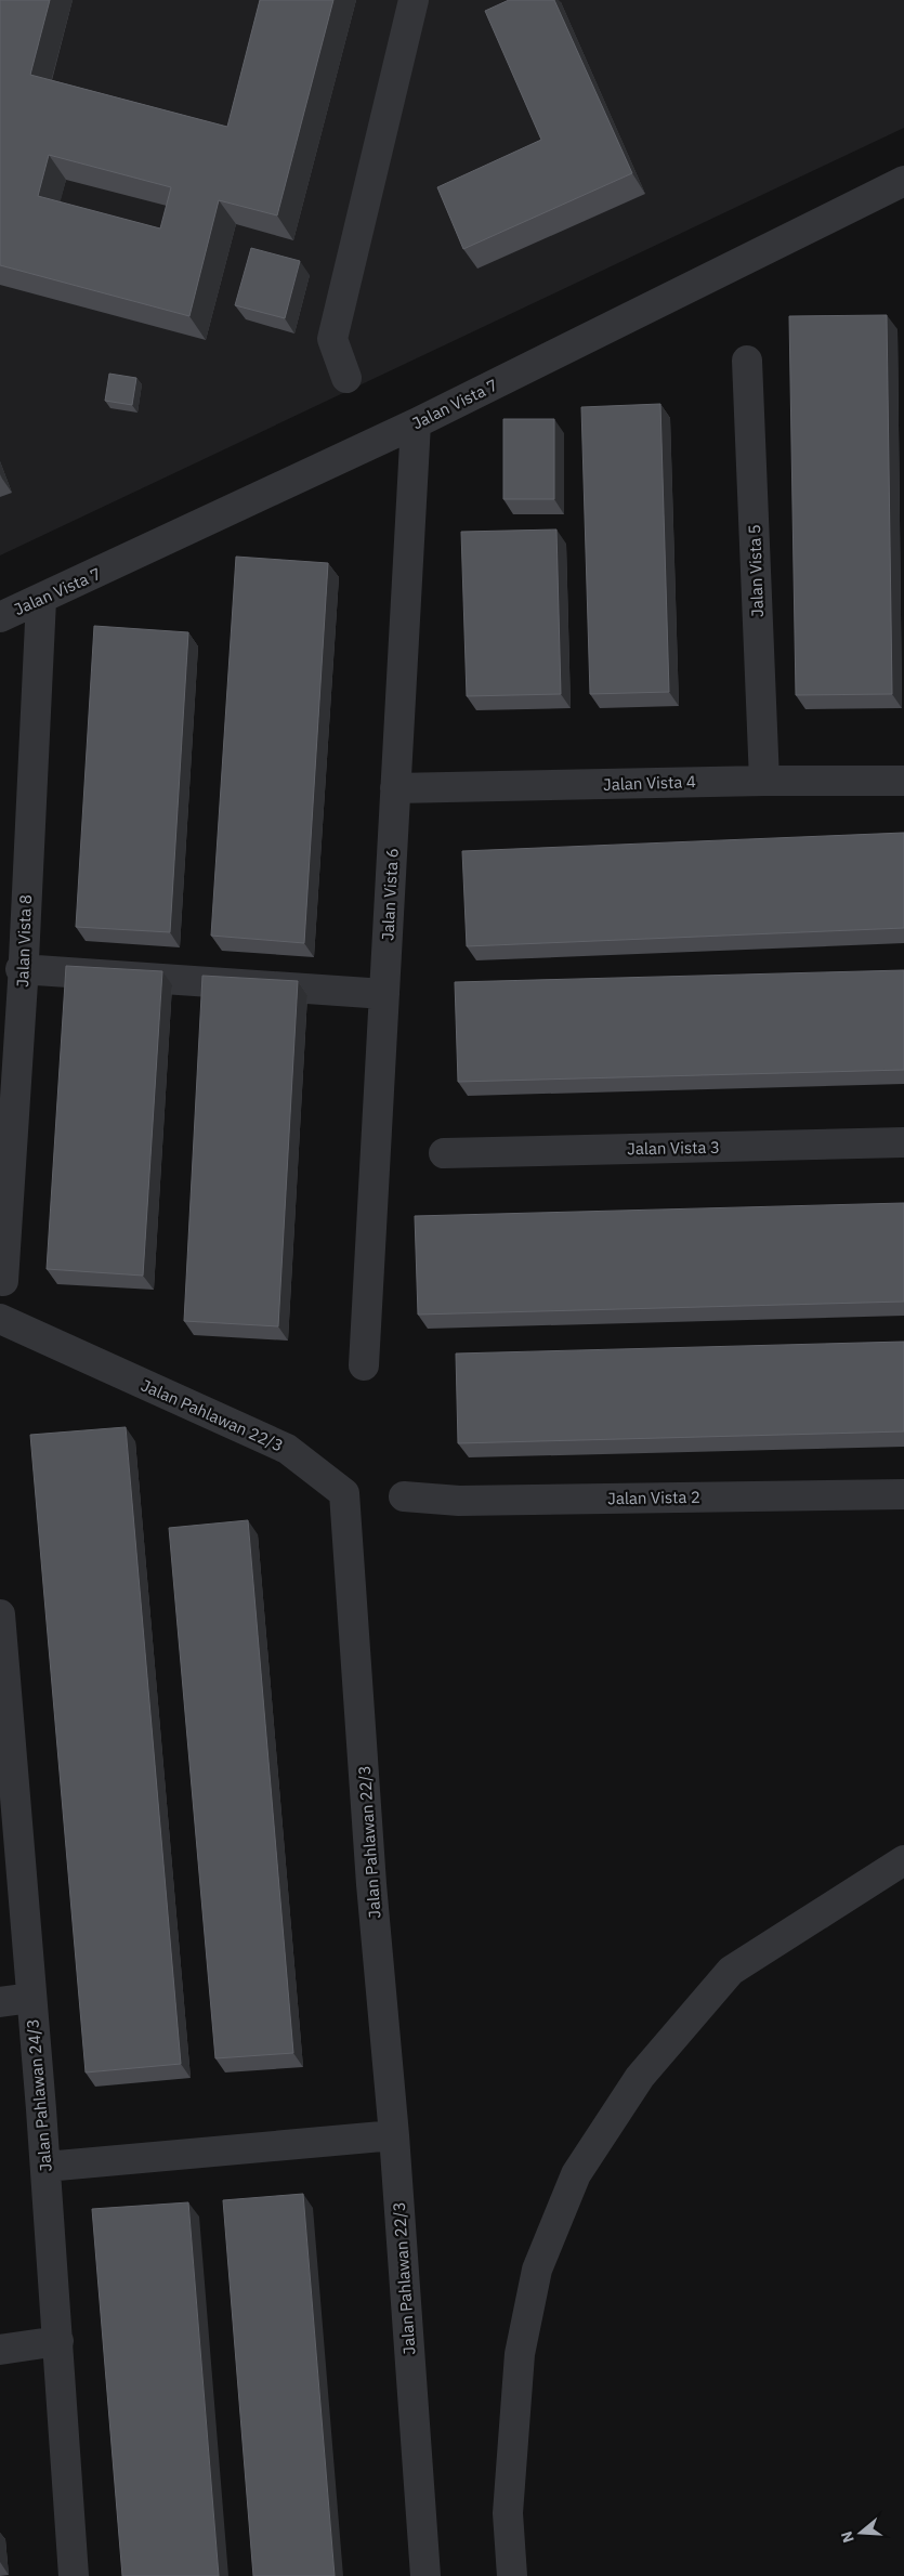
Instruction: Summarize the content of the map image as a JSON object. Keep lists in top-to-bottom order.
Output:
{
  "streets": {
    "street": [
      "Jalan Vista 7",
      "Jalan Vista 5",
      "Jalan Vista 4",
      "Jalan Vista 6",
      "Jalan Vista 8",
      "Jalan Vista 3",
      "Jalan Pahlawan 22/3",
      "Jalan Vista 2",
      "Jalan Pahlawan 24/3"
    ]
  },
  "crossings": [
    ["Jalan Vista 7", "Jalan Vista 6"],
    ["Jalan Vista 7", "Jalan Vista 8"],
    ["Jalan Vista 5", "Jalan Vista 4"],
    ["Jalan Vista 4", "Jalan Vista 6"]
  ],
  "north": "left"
}
